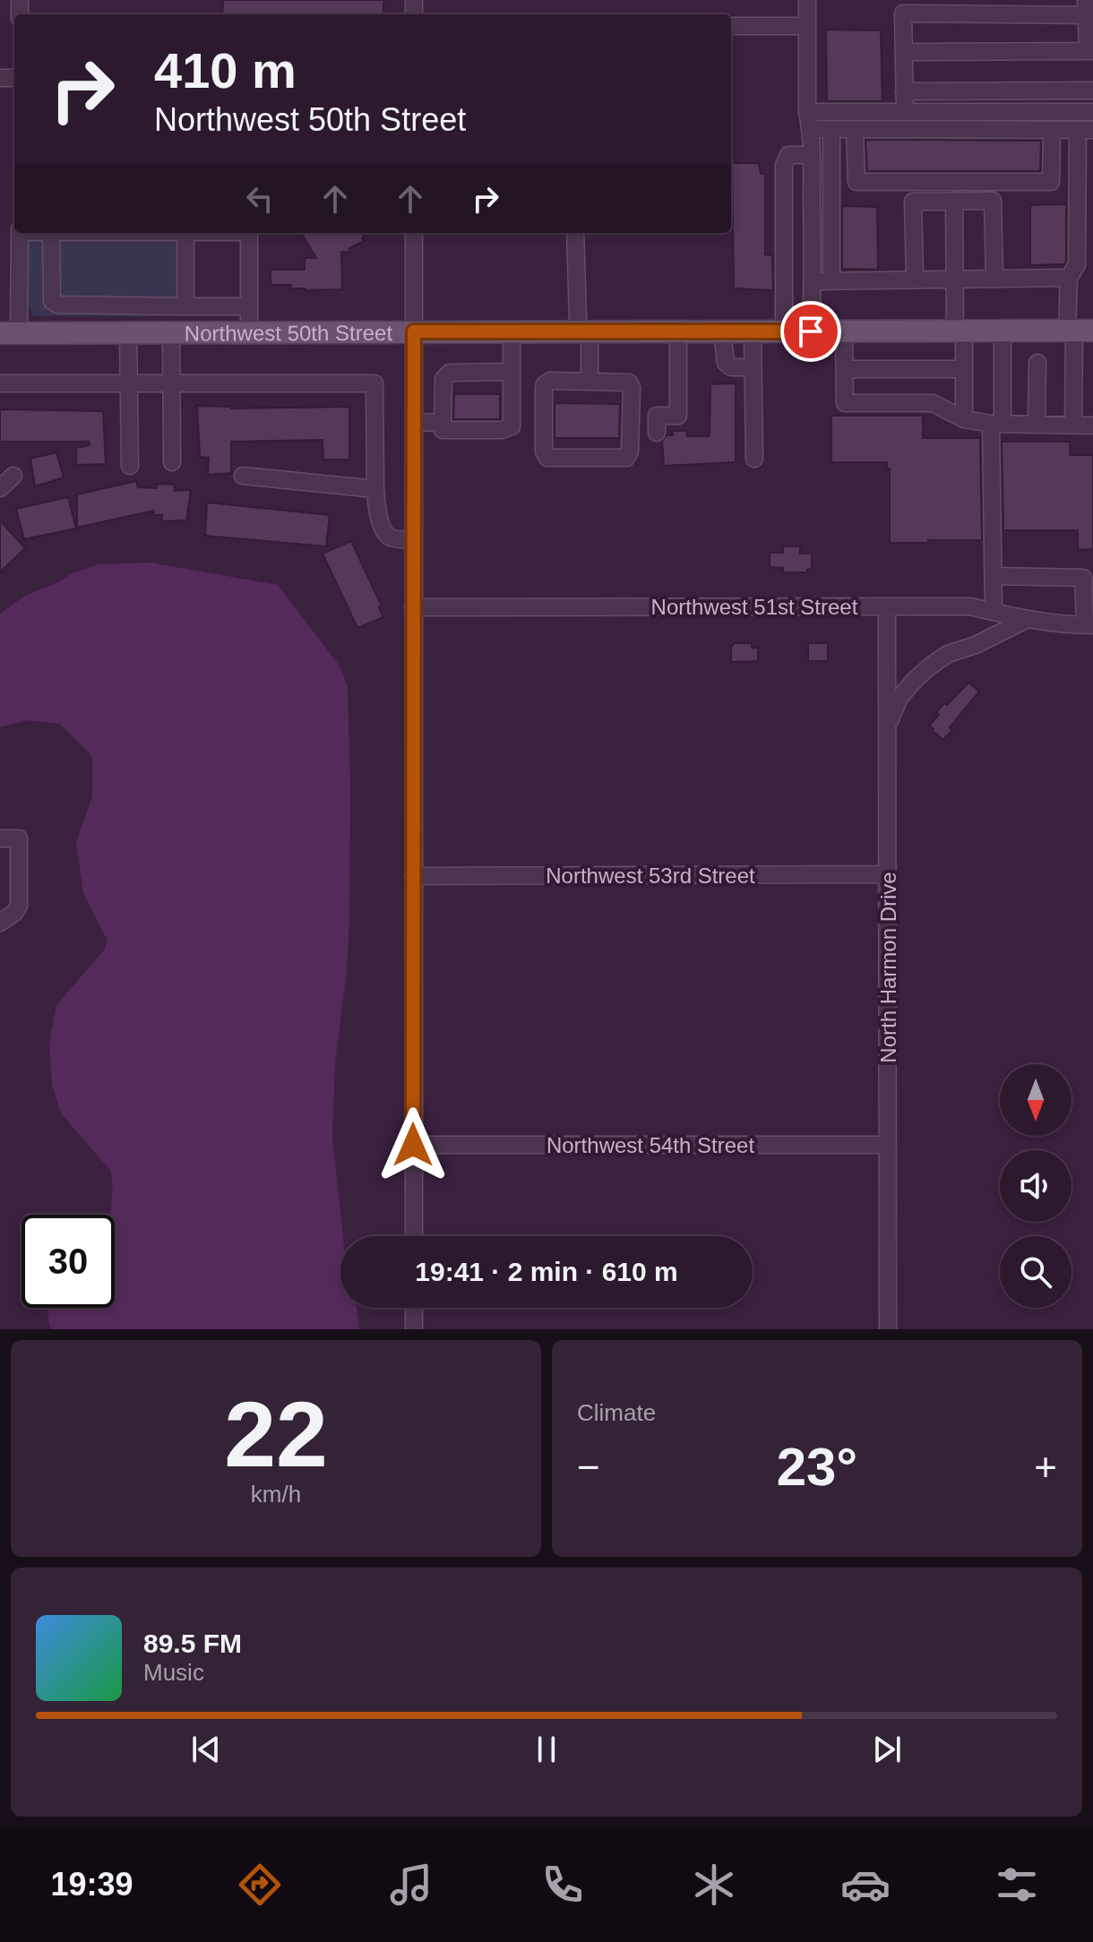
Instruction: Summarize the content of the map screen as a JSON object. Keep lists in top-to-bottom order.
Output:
{
  "streets": {
    "main road": ["Northwest 50th Street"],
    "street": [
      "Northwest 51st Street",
      "Northwest 53rd Street",
      "North Harmon Drive",
      "Northwest 54th Street"
    ]
  },
  "crossings": [
    ["Northwest 51st Street", "North Harmon Drive"],
    ["Northwest 53rd Street", "North Harmon Drive"],
    ["North Harmon Drive", "Northwest 54th Street"]
  ],
  "north": "bottom",
  "page": {
    "turn": ["410 m", "Northwest 50th Street"],
    "limit": "30",
    "trip": "19:41 · 2 min · 610 m",
    "tile": [
      ["22", "km/h"],
      "Climate"
    ],
    "heat": ["−", "23°", "+"],
    "song": ["89.5 FM", "Music"],
    "tabs": "19:39"
  }
}
